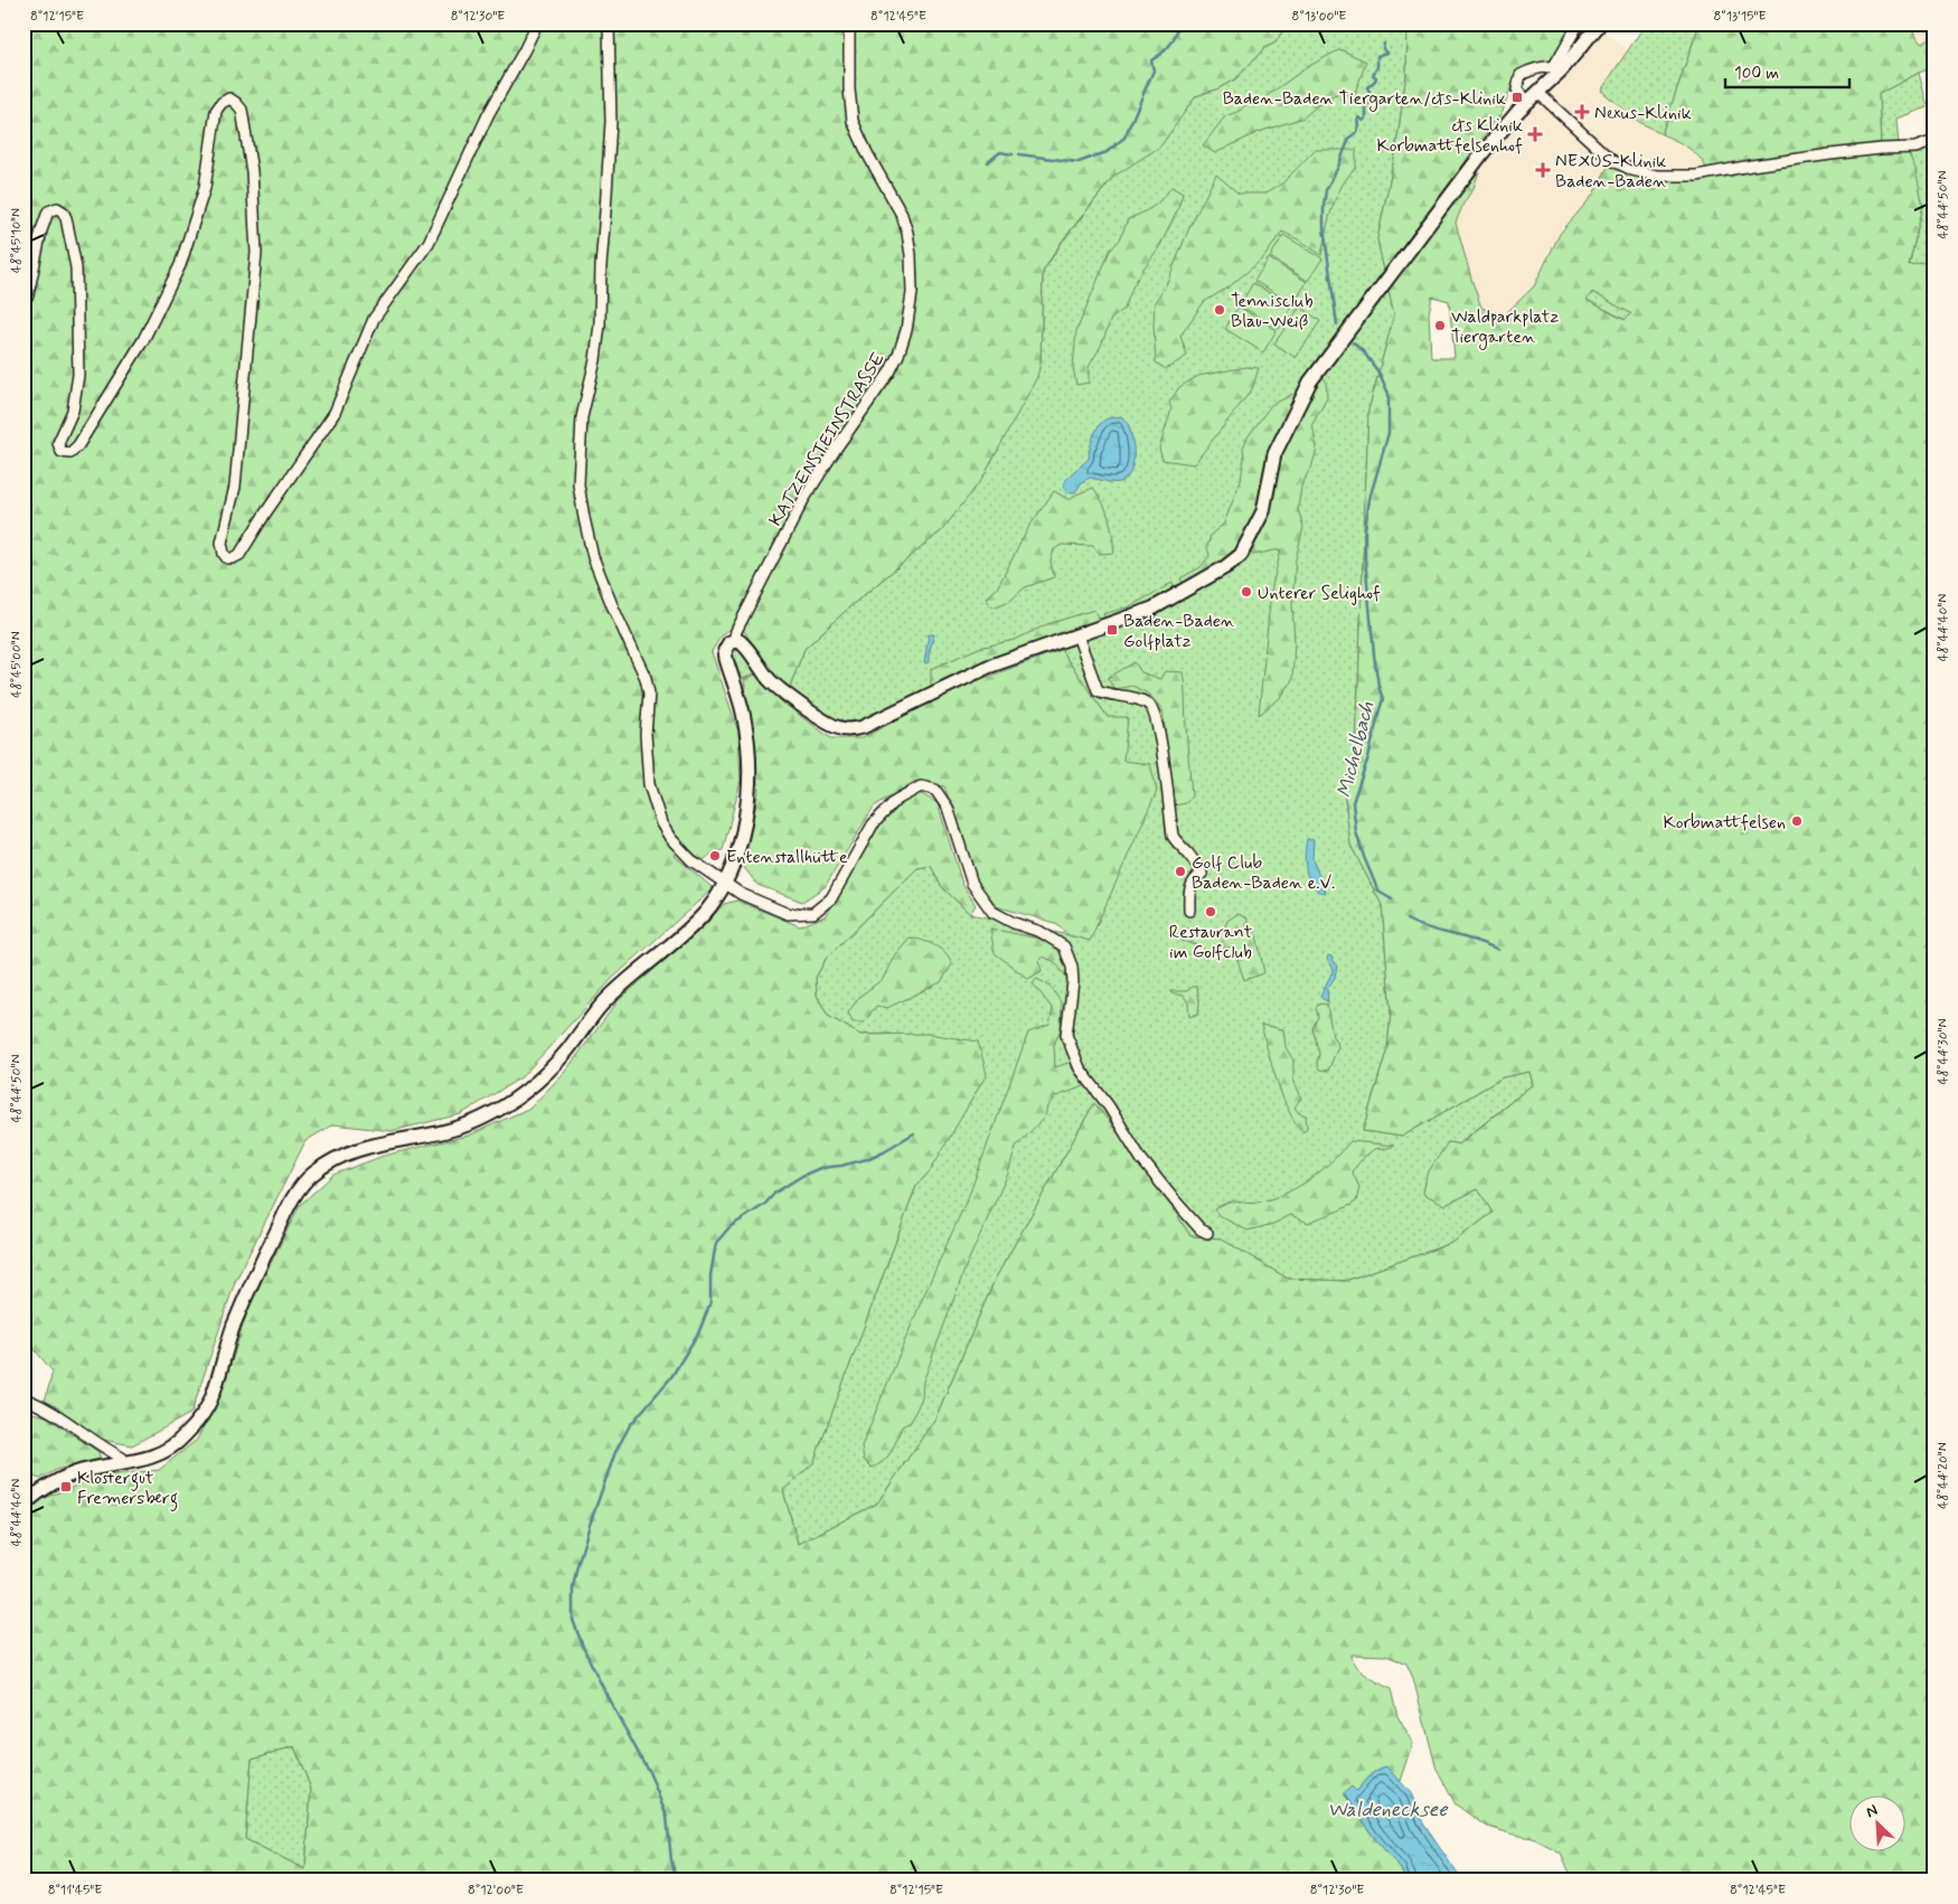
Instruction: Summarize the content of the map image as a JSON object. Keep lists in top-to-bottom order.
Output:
{
  "streets": {
    "street": ["KATZENSTEINSTRASSE"]
  },
  "water": ["Michelbach", "Waldenecksee"],
  "places": {
    "transit": ["Baden-Baden Tiergarten/cts-Klinik", "Baden-Baden Golfplatz", "Klostergut Fremersberg"],
    "health": ["Nexus-Klinik", "cts Klinik Korbmattfelsenhof", "NEXUS-Klinik Baden-Baden"],
    "other": [
      "Tennisclub Blau-Weiß",
      "Waldparkplatz Tiergarten",
      "Unterer Selighof",
      "Korbmattfelsen",
      "Entenstallhütte",
      "Golf Club Baden-Baden e.V.",
      "Restaurant im Golfclub"
    ]
  },
  "scale_bar": "100 m",
  "north": "top left",
  "coordinates": [
    "8°12'15\"E",
    "8°12'30\"E",
    "8°12'45\"E",
    "8°13'00\"E",
    "8°13'15\"E",
    "48°44'50\"N",
    "48°45'10\"N",
    "48°44'40\"N",
    "48°45'00\"N",
    "48°44'30\"N",
    "48°44'20\"N",
    "8°11'45\"E",
    "8°12'00\"E"
  ]
}
